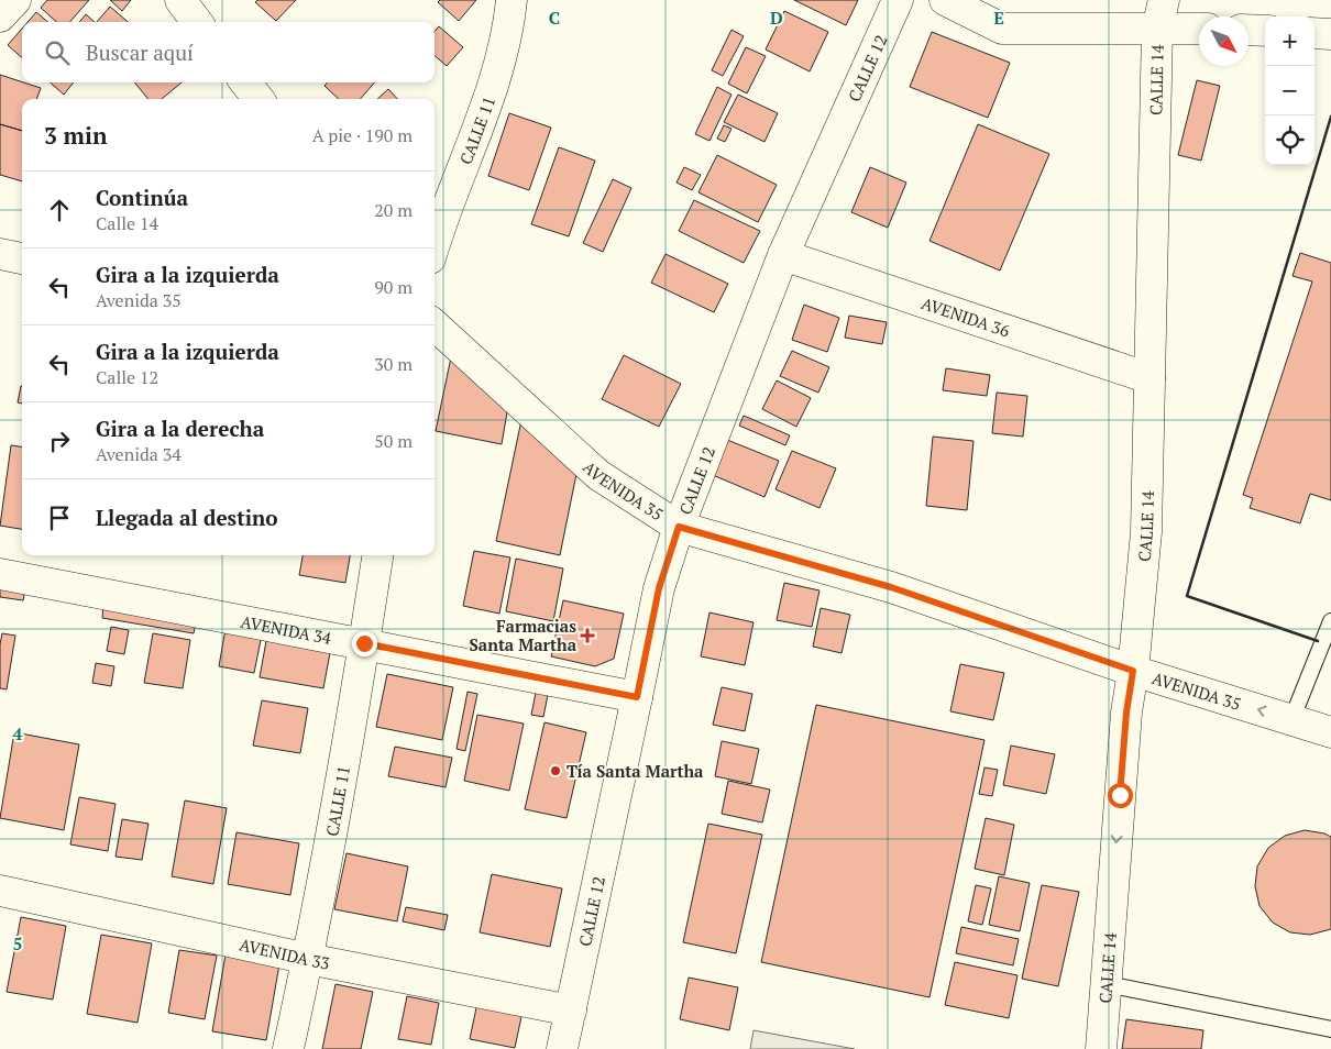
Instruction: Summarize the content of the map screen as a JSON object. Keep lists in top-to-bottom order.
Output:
{
  "streets": {
    "street": [
      "CALLE 12",
      "CALLE 14",
      "CALLE 11",
      "AVENIDA 36",
      "AVENIDA 35",
      "AVENIDA 34",
      "AVENIDA 33"
    ]
  },
  "crossings": [
    ["CALLE 12", "AVENIDA 36"],
    ["CALLE 12", "AVENIDA 35"],
    ["CALLE 12", "AVENIDA 34"],
    ["CALLE 12", "AVENIDA 33"],
    ["CALLE 14", "AVENIDA 36"],
    ["CALLE 14", "AVENIDA 35"],
    ["CALLE 11", "AVENIDA 34"],
    ["CALLE 11", "AVENIDA 33"]
  ],
  "places": {
    "health": ["Farmacias Santa Martha"],
    "other": ["Tía Santa Martha"]
  },
  "north": "bottom right",
  "page": {
    "map_buttons": ["+", "−"],
    "search": "Buscar aquí",
    "heading": ["3 min", "A pie · 190 m"],
    "list": [
      ["Continúa", "Calle 14", "20 m"],
      ["Gira a la izquierda", "Avenida 35", "90 m"],
      ["Gira a la izquierda", "Calle 12", "30 m"],
      ["Gira a la derecha", "Avenida 34", "50 m"],
      "Llegada al destino"
    ]
  },
  "grid": {
    "columns": ["C", "D", "E"],
    "rows": ["4", "5"]
  }
}
